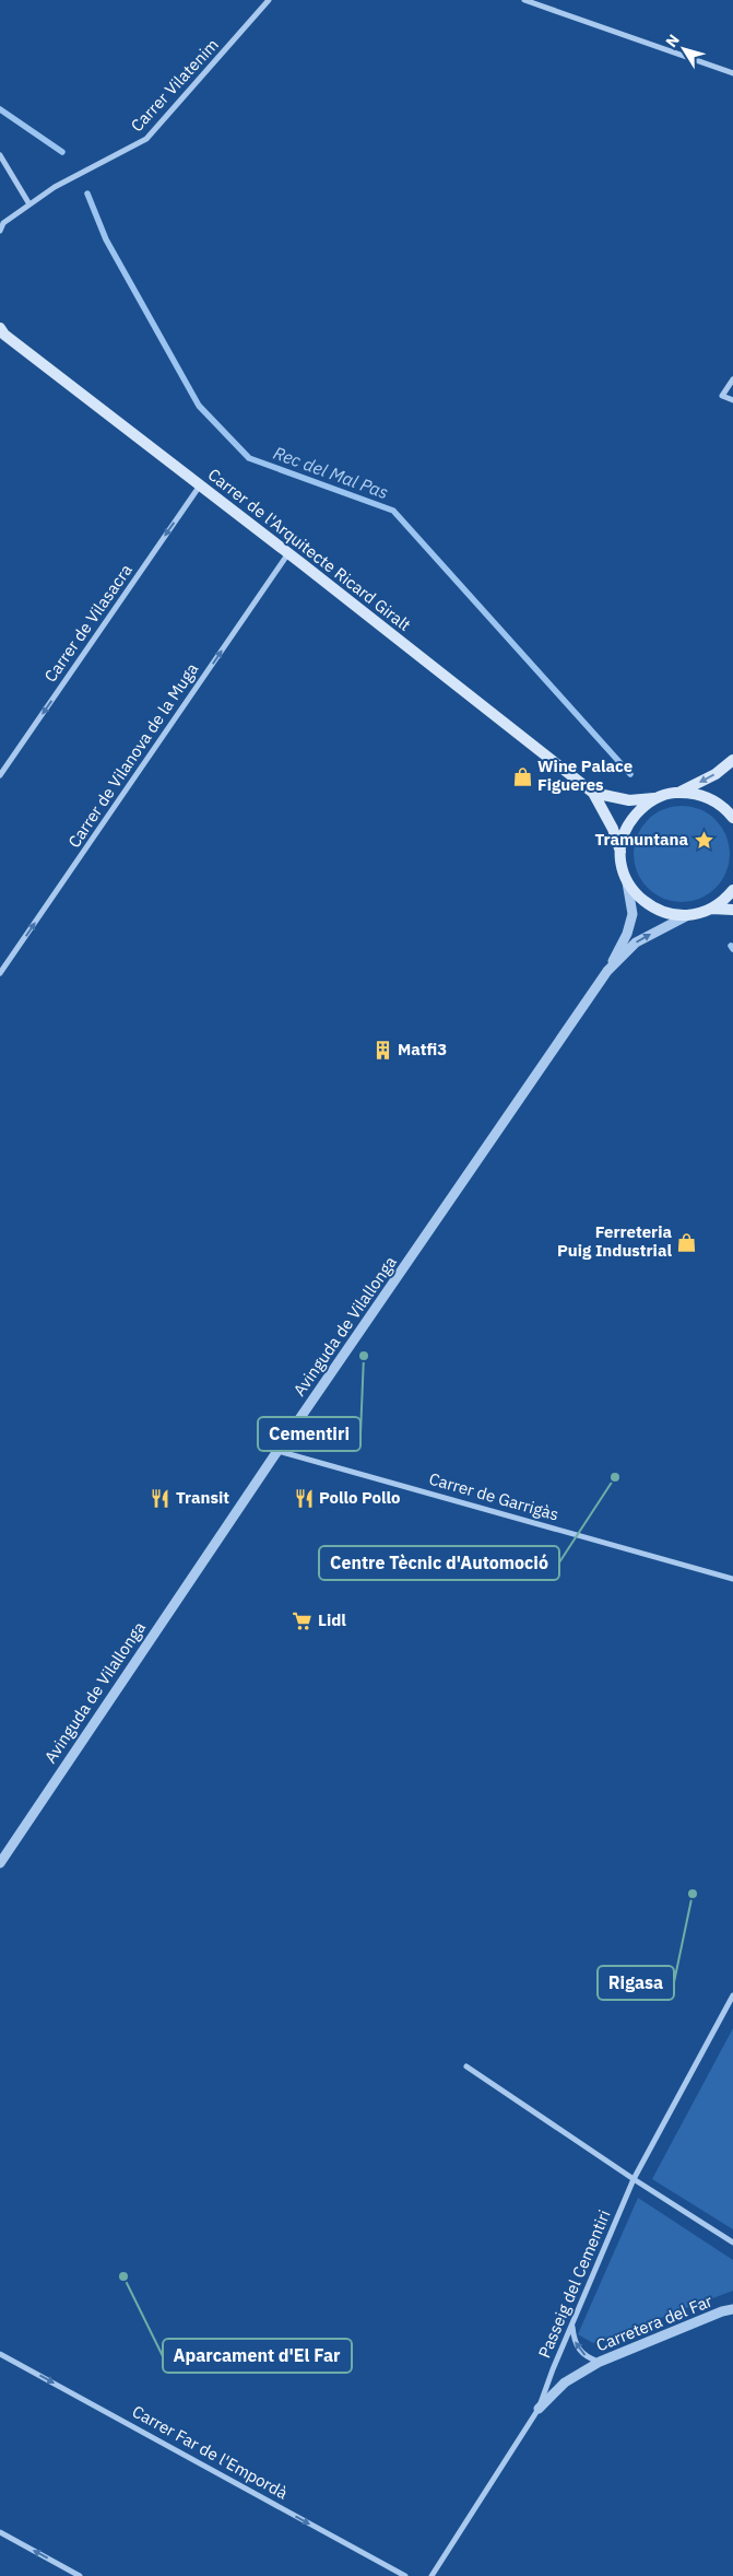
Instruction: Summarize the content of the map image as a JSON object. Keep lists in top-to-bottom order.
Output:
{
  "streets": {
    "main road": ["Carrer de l'Arquitecte Ricard Giralt"],
    "street": [
      "Carrer Vilatenim",
      "Carrer de Vilasacra",
      "Carrer de Vilanova de la Muga",
      "Avinguda de Vilallonga",
      "Carrer de Garrigàs",
      "Passeig del Cementiri",
      "Carretera del Far",
      "Carrer Far de l'Empordà"
    ]
  },
  "crossings": [
    ["Carrer de l'Arquitecte Ricard Giralt", "Carrer de Vilasacra"],
    ["Carrer de l'Arquitecte Ricard Giralt", "Carrer de Vilanova de la Muga"],
    ["Carrer de l'Arquitecte Ricard Giralt", "Avinguda de Vilallonga"],
    ["Avinguda de Vilallonga", "Carrer de Garrigàs"],
    ["Passeig del Cementiri", "Carretera del Far"]
  ],
  "one_way": ["Carrer de Vilasacra", "Carrer de Vilanova de la Muga", "Carrer Far de l'Empordà"],
  "water": ["Rec del Mal Pas"],
  "places": {
    "shop": ["Wine Palace Figueres", "Ferreteria Puig Industrial"],
    "place": ["Tramuntana"],
    "building": ["Matfi3"],
    "other": [
      "Cementiri",
      "Centre Tècnic d'Automoció",
      "Rigasa",
      "Aparcament d'El Far"
    ],
    "restaurant": ["Transit", "Pollo Pollo"],
    "supermarket": ["Lidl"]
  },
  "north": "top left"
}
